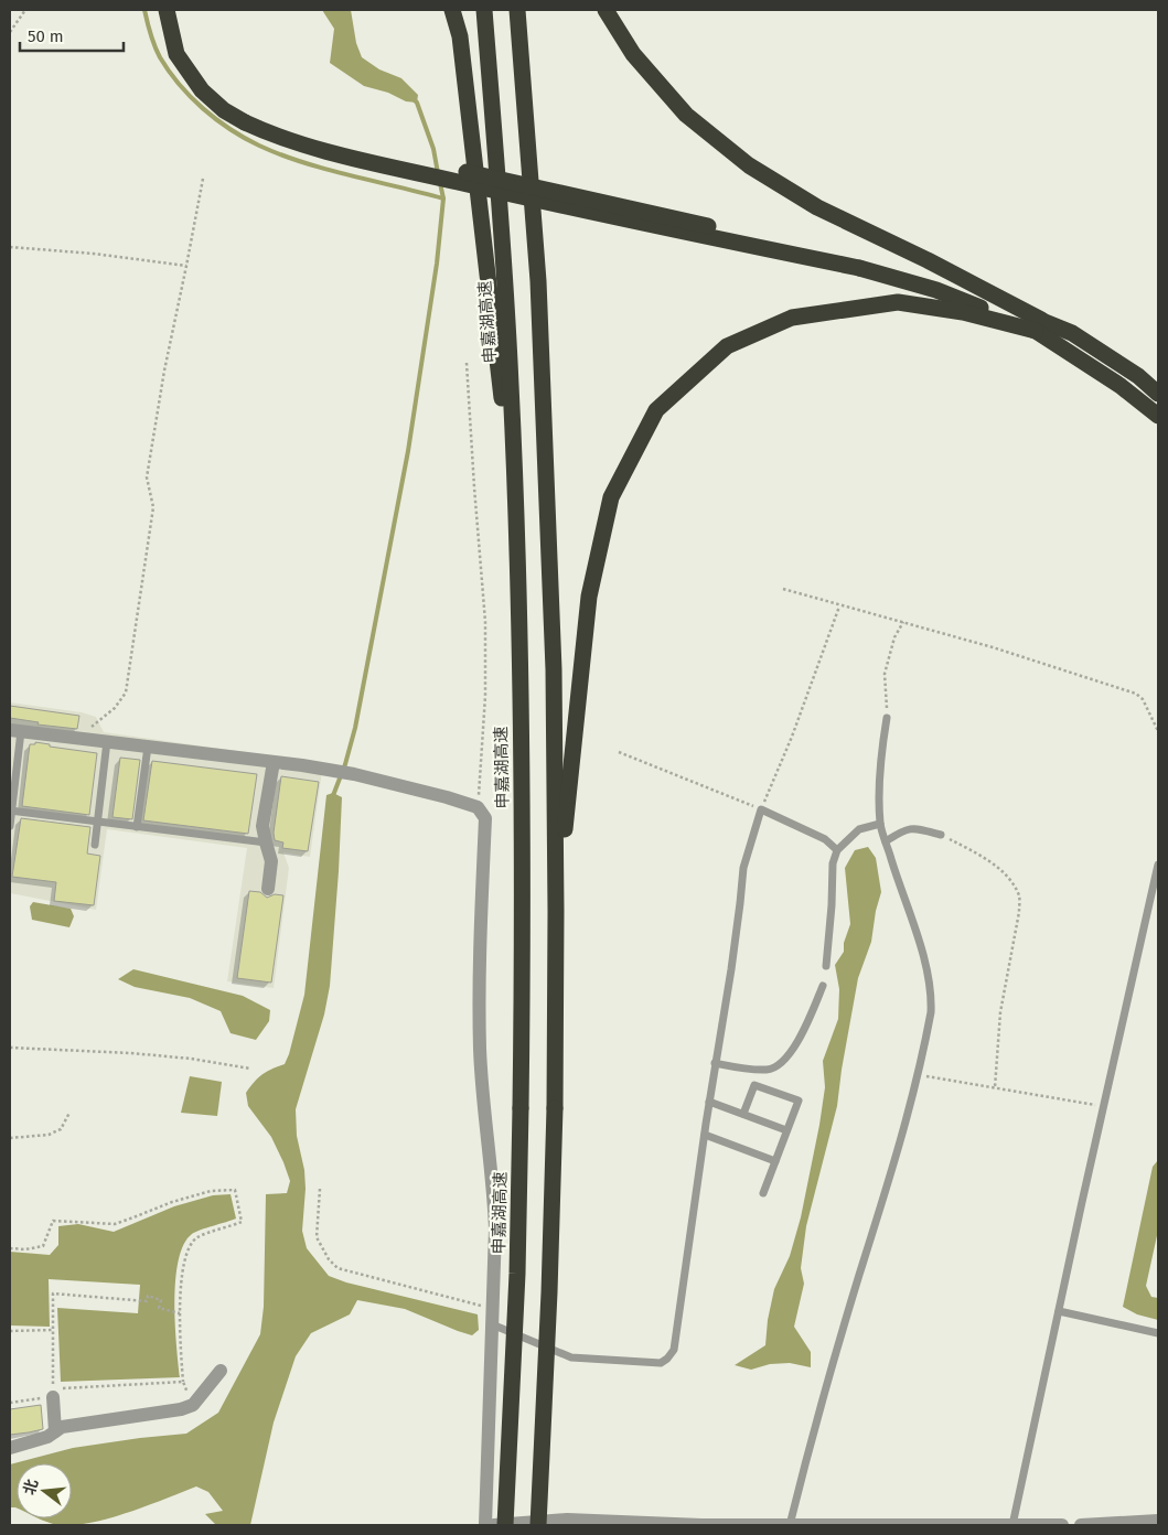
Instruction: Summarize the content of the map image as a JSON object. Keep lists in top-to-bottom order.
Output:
{
  "streets": {
    "highway": ["申嘉湖高速"]
  },
  "scale_bar": "50 m",
  "north": "left"
}
